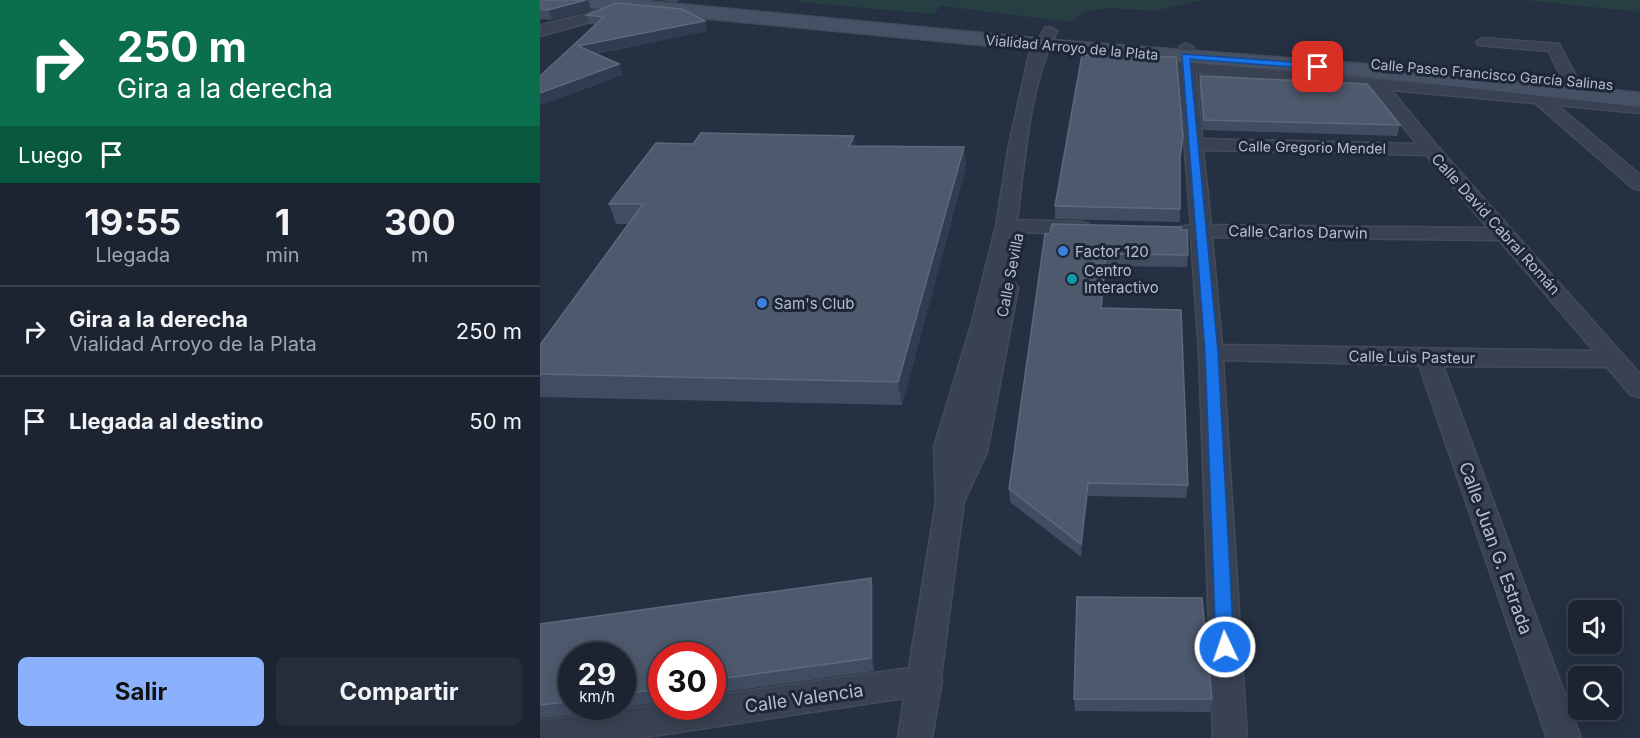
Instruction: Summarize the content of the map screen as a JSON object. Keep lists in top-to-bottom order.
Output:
{
  "streets": {
    "main road": ["Vialidad Arroyo de la Plata", "Calle Paseo Francisco García Salinas"],
    "street": [
      "Calle Gregorio Mendel",
      "Calle David Cabral Román",
      "Calle Carlos Darwin",
      "Calle Sevilla",
      "Calle Luis Pasteur",
      "Calle Juan G. Estrada",
      "Calle Valencia"
    ]
  },
  "crossings": [
    ["Vialidad Arroyo de la Plata", "Calle Paseo Francisco García Salinas"],
    ["Vialidad Arroyo de la Plata", "Calle Sevilla"],
    ["Calle Gregorio Mendel", "Calle David Cabral Román"],
    ["Calle David Cabral Román", "Calle Carlos Darwin"],
    ["Calle David Cabral Román", "Calle Luis Pasteur"],
    ["Calle Sevilla", "Calle Valencia"],
    ["Calle Luis Pasteur", "Calle Juan G. Estrada"]
  ],
  "places": ["Factor 120", "Centro Interactivo", "Sam's Club"],
  "page": {
    "turn": ["250 m", "Gira a la derecha"],
    "then": "Luego",
    "eta": [
      "19:55",
      "Llegada",
      "1",
      "min",
      "300",
      "m"
    ],
    "list": [
      {
        "name": "Gira a la derecha",
        "note": "Vialidad Arroyo de la Plata",
        "value": "250 m"
      },
      {
        "name": "Llegada al destino",
        "value": "50 m"
      }
    ],
    "speed": "29 km/h",
    "limit": "30",
    "buttons": ["Salir", "Compartir"]
  }
}
